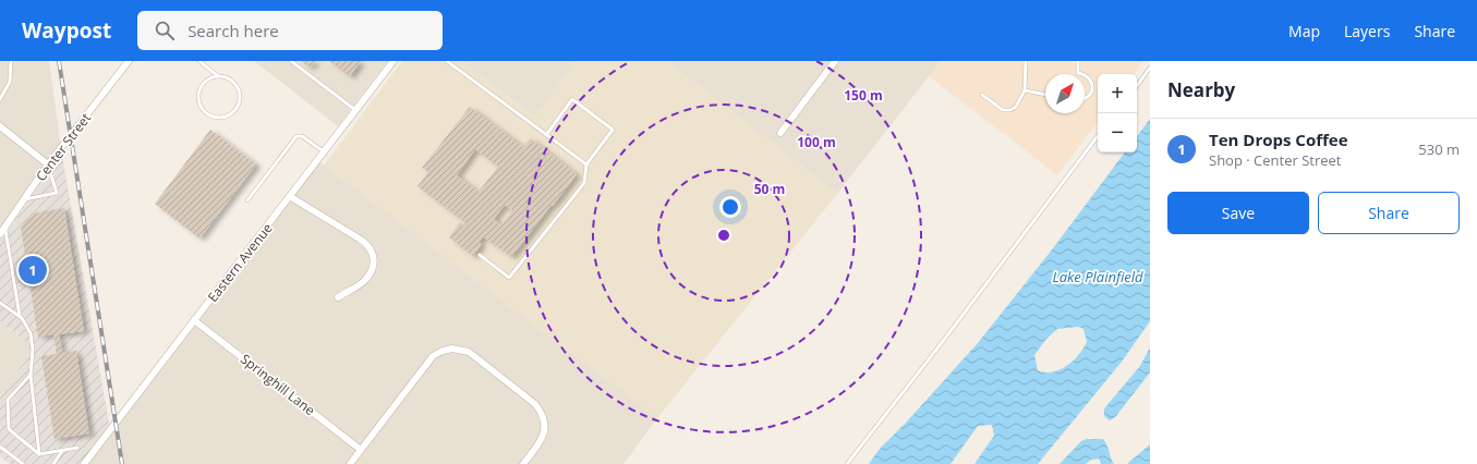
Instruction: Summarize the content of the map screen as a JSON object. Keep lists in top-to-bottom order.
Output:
{
  "streets": {
    "street": ["Center Street", "Eastern Avenue", "Springhill Lane"]
  },
  "crossings": [
    ["Eastern Avenue", "Springhill Lane"]
  ],
  "water": ["Lake Plainfield"],
  "north": "top right",
  "page": {
    "header": "Waypost",
    "search": "Search here",
    "nav": ["Map", "Layers", "Share"],
    "heading": "Nearby",
    "map_buttons": ["+", "−"],
    "list": [
      {
        "mark": "1",
        "name": "Ten Drops Coffee",
        "note": "Shop · Center Street",
        "value": "530 m"
      }
    ],
    "buttons": ["Save", "Share"],
    "pins": "1"
  },
  "rings": ["150 m", "100 m", "50 m"]
}
